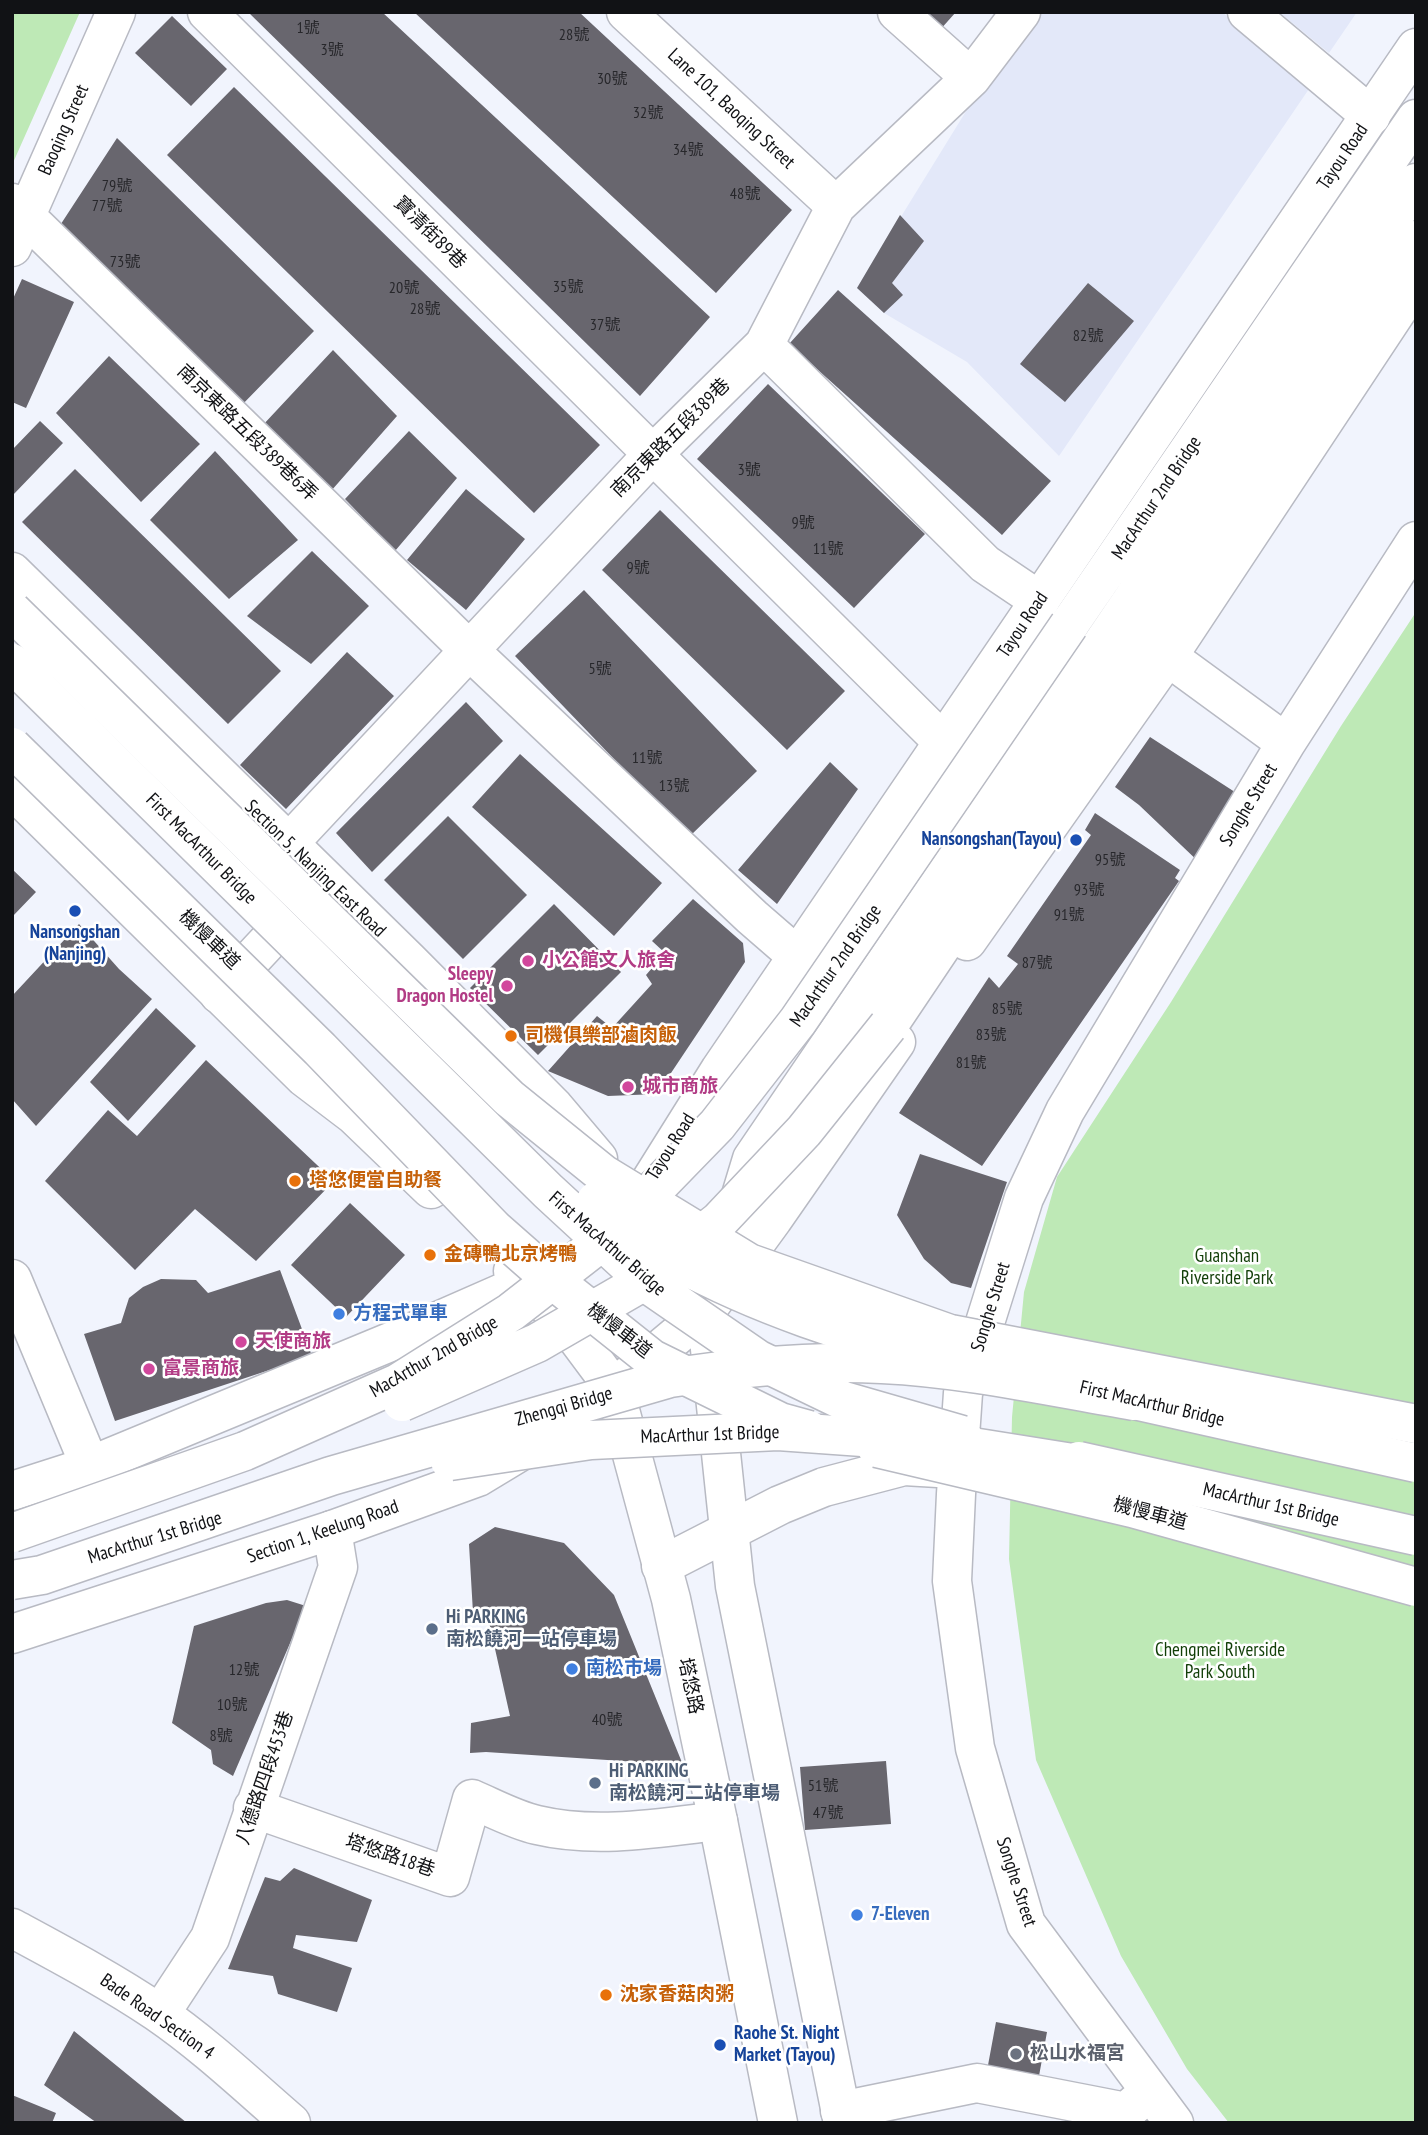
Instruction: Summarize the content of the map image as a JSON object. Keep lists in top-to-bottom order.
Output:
{
  "streets": {
    "main road": [
      "Lane 101, Baoqing Street",
      "Baoqing Street",
      "Tayou Road",
      "寶清街89巷",
      "南京東路五段389巷6弄",
      "南京東路五段389巷",
      "MacArthur 2nd Bridge",
      "Songhe Street",
      "First MacArthur Bridge",
      "Section 5, Nanjing East Road",
      "機慢車道",
      "Zhengqi Bridge",
      "MacArthur 1st Bridge",
      "Section 1, Keelung Road",
      "塔悠路",
      "八德路四段453巷",
      "塔悠路18巷",
      "Bade Road Section 4"
    ]
  },
  "crossings": [
    ["Lane 101, Baoqing Street", "南京東路五段389巷"],
    ["Baoqing Street", "南京東路五段389巷6弄"],
    ["Tayou Road", "寶清街89巷"],
    ["Tayou Road", "南京東路五段389巷6弄"],
    ["Tayou Road", "Section 5, Nanjing East Road"],
    ["寶清街89巷", "南京東路五段389巷"],
    ["南京東路五段389巷6弄", "南京東路五段389巷"],
    ["南京東路五段389巷", "Section 5, Nanjing East Road"],
    ["First MacArthur Bridge", "Zhengqi Bridge"],
    ["First MacArthur Bridge", "MacArthur 1st Bridge"],
    ["Zhengqi Bridge", "MacArthur 1st Bridge"],
    ["Section 1, Keelung Road", "塔悠路"],
    ["Section 1, Keelung Road", "八德路四段453巷"],
    ["塔悠路", "塔悠路18巷"],
    ["八德路四段453巷", "塔悠路18巷"],
    ["八德路四段453巷", "Bade Road Section 4"]
  ],
  "parks": ["Guanshan Riverside Park", "Chengmei Riverside Park South"],
  "places": [
    "Nansongshan(Tayou)",
    "Nansongshan (Nanjing)",
    "小公館文人旅舍",
    "Sleepy Dragon Hostel",
    "司機俱樂部滷肉飯",
    "城市商旅",
    "塔悠便當自助餐",
    "金磚鴨北京烤鴨",
    "方程式單車",
    "天使商旅",
    "富景商旅",
    "Hi PARKING 南松饒河一站停車場",
    "南松市場",
    "Hi PARKING 南松饒河二站停車場",
    "7-Eleven",
    "沈家香菇肉粥",
    "Raohe St. Night Market (Tayou)",
    "松山水福宮"
  ],
  "house_numbers": [
    "1號",
    "28號",
    "3號",
    "30號",
    "32號",
    "34號",
    "79號",
    "48號",
    "77號",
    "73號",
    "35號",
    "20號",
    "28號",
    "37號",
    "82號",
    "3號",
    "9號",
    "11號",
    "9號",
    "5號",
    "11號",
    "13號",
    "95號",
    "93號",
    "91號",
    "87號",
    "85號",
    "83號",
    "81號",
    "12號",
    "10號",
    "40號",
    "8號",
    "51號",
    "47號"
  ]
}
